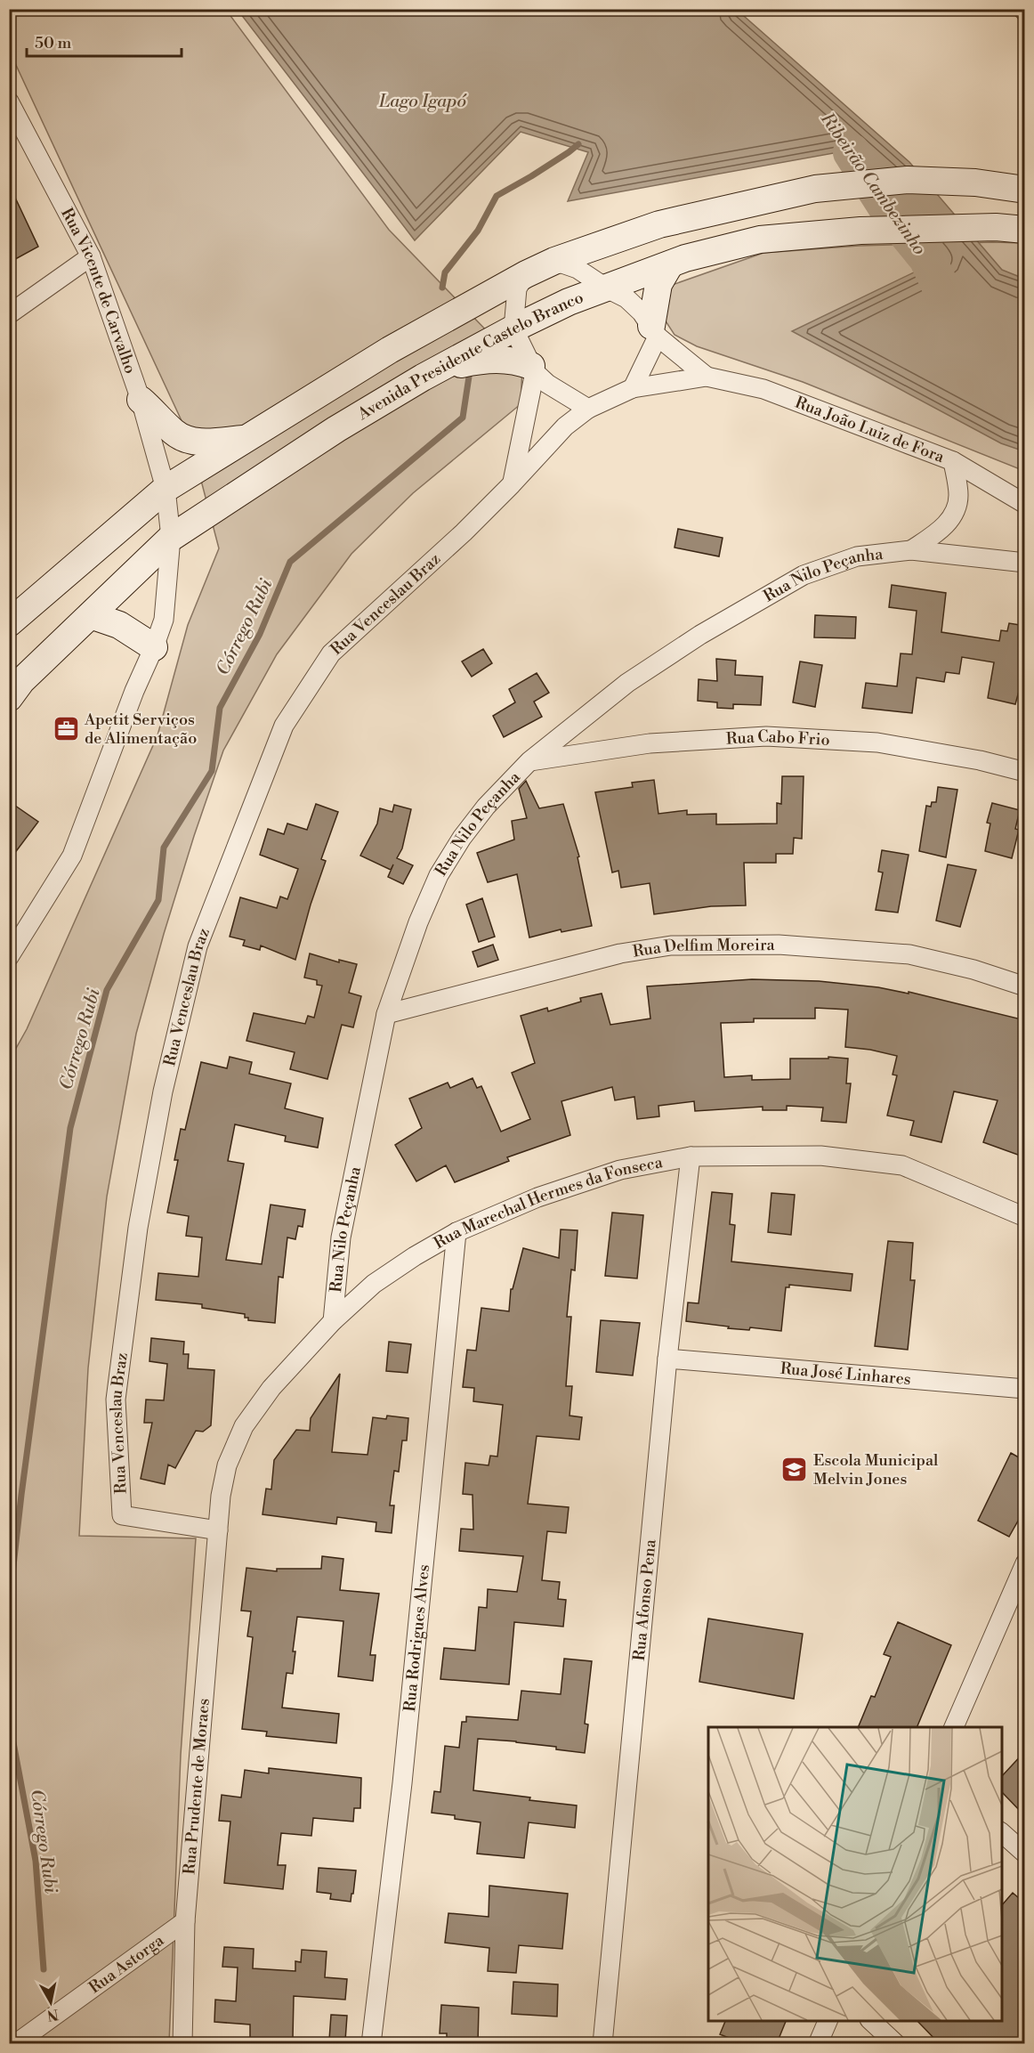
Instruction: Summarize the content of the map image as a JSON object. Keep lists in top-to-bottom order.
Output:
{
  "streets": {
    "main road": ["Avenida Presidente Castelo Branco"],
    "street": [
      "Rua Vicente de Carvalho",
      "Rua João Luiz de Fora",
      "Rua Nilo Peçanha",
      "Rua Venceslau Braz",
      "Rua Cabo Frio",
      "Rua Delfim Moreira",
      "Rua Marechal Hermes da Fonseca",
      "Rua José Linhares",
      "Rua Afonso Pena",
      "Rua Rodrigues Alves",
      "Rua Prudente de Moraes",
      "Rua Astorga"
    ]
  },
  "crossings": [
    ["Rua Vicente de Carvalho", "Avenida Presidente Castelo Branco"],
    ["Avenida Presidente Castelo Branco", "Rua João Luiz de Fora"],
    ["Avenida Presidente Castelo Branco", "Rua Venceslau Braz"],
    ["Rua João Luiz de Fora", "Rua Venceslau Braz"],
    ["Rua Nilo Peçanha", "Rua Cabo Frio"],
    ["Rua Nilo Peçanha", "Rua Delfim Moreira"],
    ["Rua Nilo Peçanha", "Rua Marechal Hermes da Fonseca"],
    ["Rua Venceslau Braz", "Rua Marechal Hermes da Fonseca"],
    ["Rua Venceslau Braz", "Rua Prudente de Moraes"],
    ["Rua Marechal Hermes da Fonseca", "Rua Afonso Pena"],
    ["Rua Marechal Hermes da Fonseca", "Rua Rodrigues Alves"],
    ["Rua Marechal Hermes da Fonseca", "Rua Prudente de Moraes"],
    ["Rua José Linhares", "Rua Afonso Pena"],
    ["Rua Prudente de Moraes", "Rua Astorga"]
  ],
  "water": ["Lago Igapó", "Ribeirão Cambezinho", "Córrego Rubi"],
  "places": {
    "office": ["Apetit Serviços de Alimentação"],
    "school or university": ["Escola Municipal Melvin Jones"]
  },
  "scale_bar": "50 m",
  "north": "bottom"
}
